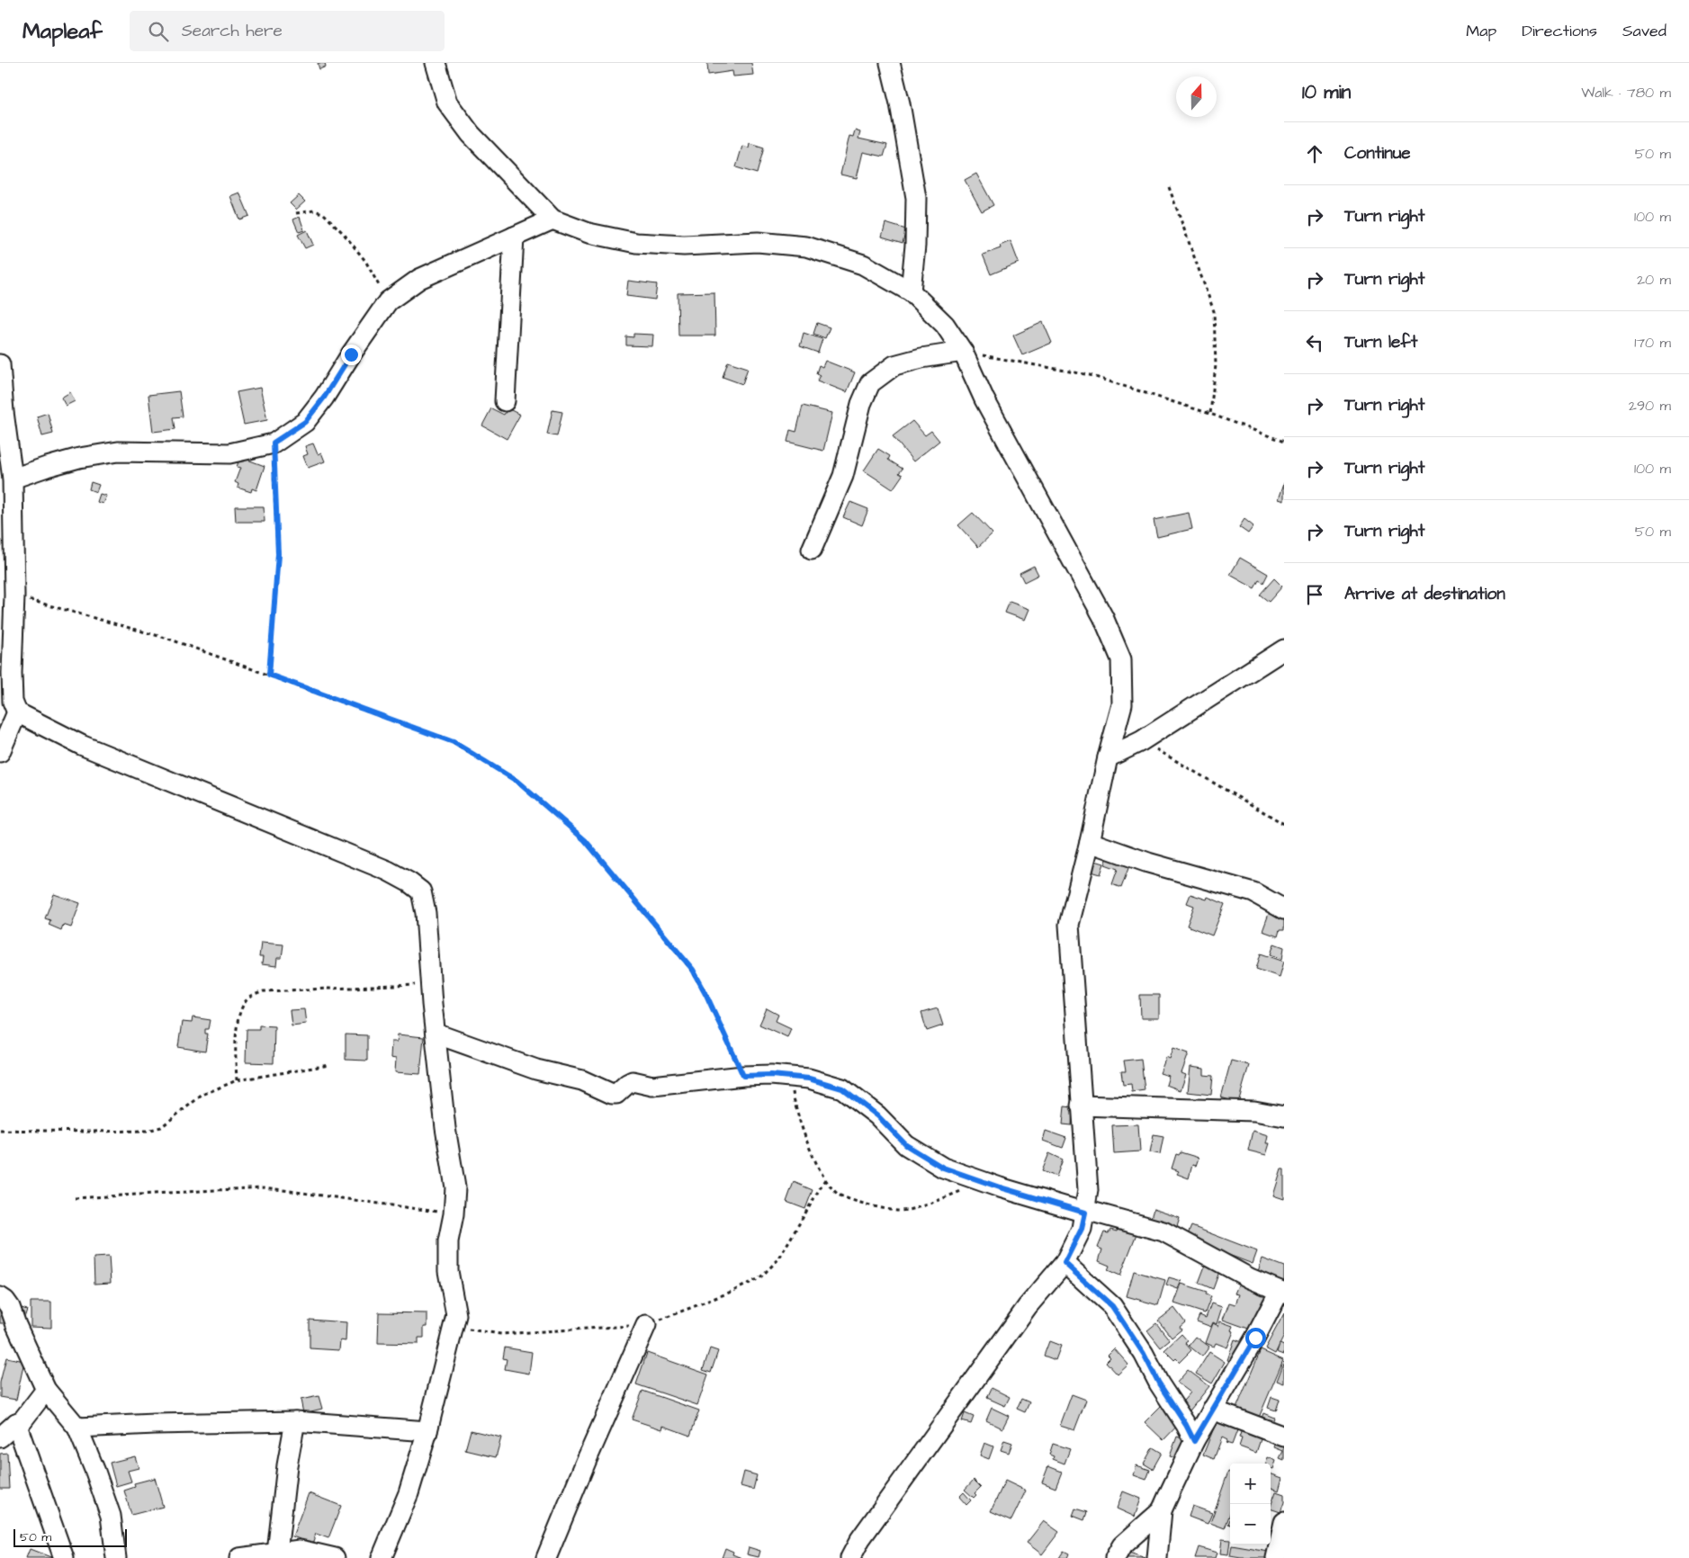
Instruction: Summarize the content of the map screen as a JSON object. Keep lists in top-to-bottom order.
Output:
{
  "scale_bar": "50 m",
  "north": "top",
  "page": {
    "header": "Mapleaf",
    "search": "Search here",
    "nav": ["Map", "Directions", "Saved"],
    "heading": ["10 min", "Walk · 780 m"],
    "list": [
      ["Continue", "50 m"],
      ["Turn right", "100 m"],
      ["Turn right", "20 m"],
      ["Turn left", "170 m"],
      ["Turn right", "290 m"],
      ["Turn right", "100 m"],
      ["Turn right", "50 m"],
      "Arrive at destination"
    ],
    "map_buttons": ["+", "−"],
    "scale": "50 m"
  }
}
